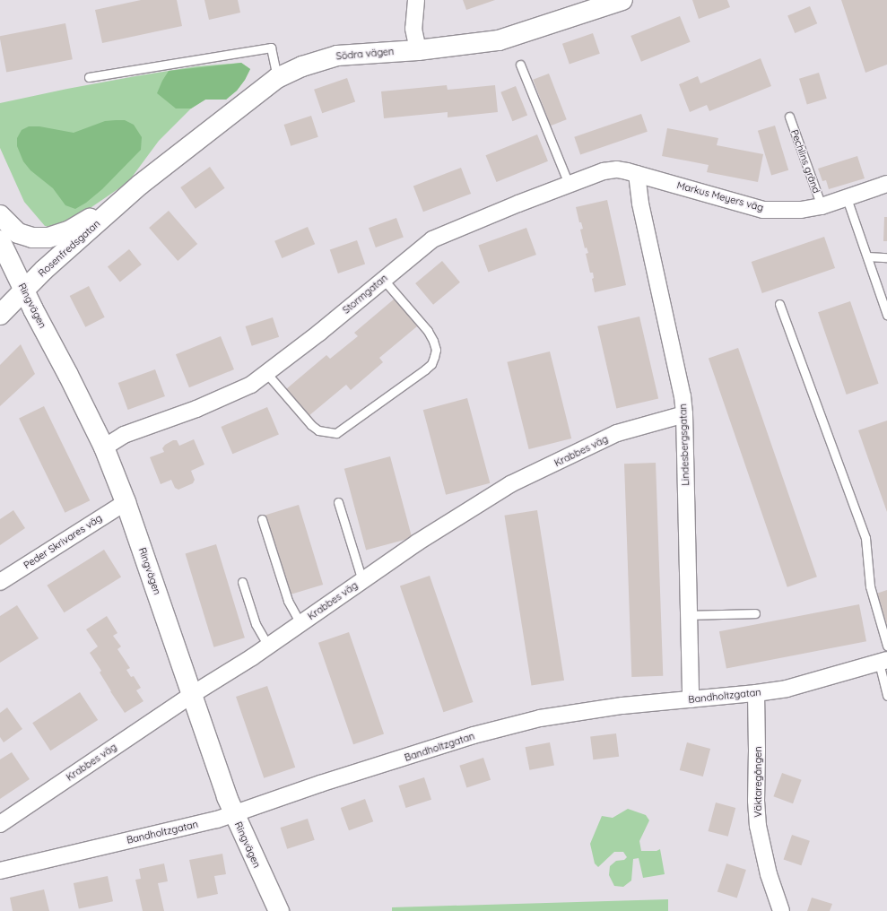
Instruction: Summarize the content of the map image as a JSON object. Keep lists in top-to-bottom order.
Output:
{
  "streets": {
    "street": [
      "Södra vägen",
      "Markus Meyers väg",
      "Rosenfredsgatan",
      "Stormgatan",
      "Ringvägen",
      "Lindesbergsgatan",
      "Krabbes väg",
      "Peder Skrivares väg",
      "Bandholtzgatan",
      "Väktaregången"
    ],
    "lane": ["Pechlins gränd"]
  },
  "crossings": [
    ["Södra vägen", "Rosenfredsgatan"],
    ["Pechlins gränd", "Markus Meyers väg"],
    ["Markus Meyers väg", "Stormgatan"],
    ["Markus Meyers väg", "Lindesbergsgatan"],
    ["Rosenfredsgatan", "Ringvägen"],
    ["Stormgatan", "Ringvägen"],
    ["Stormgatan", "Lindesbergsgatan"],
    ["Ringvägen", "Krabbes väg"],
    ["Ringvägen", "Peder Skrivares väg"],
    ["Ringvägen", "Bandholtzgatan"],
    ["Lindesbergsgatan", "Krabbes väg"],
    ["Lindesbergsgatan", "Bandholtzgatan"],
    ["Bandholtzgatan", "Väktaregången"]
  ]
}
